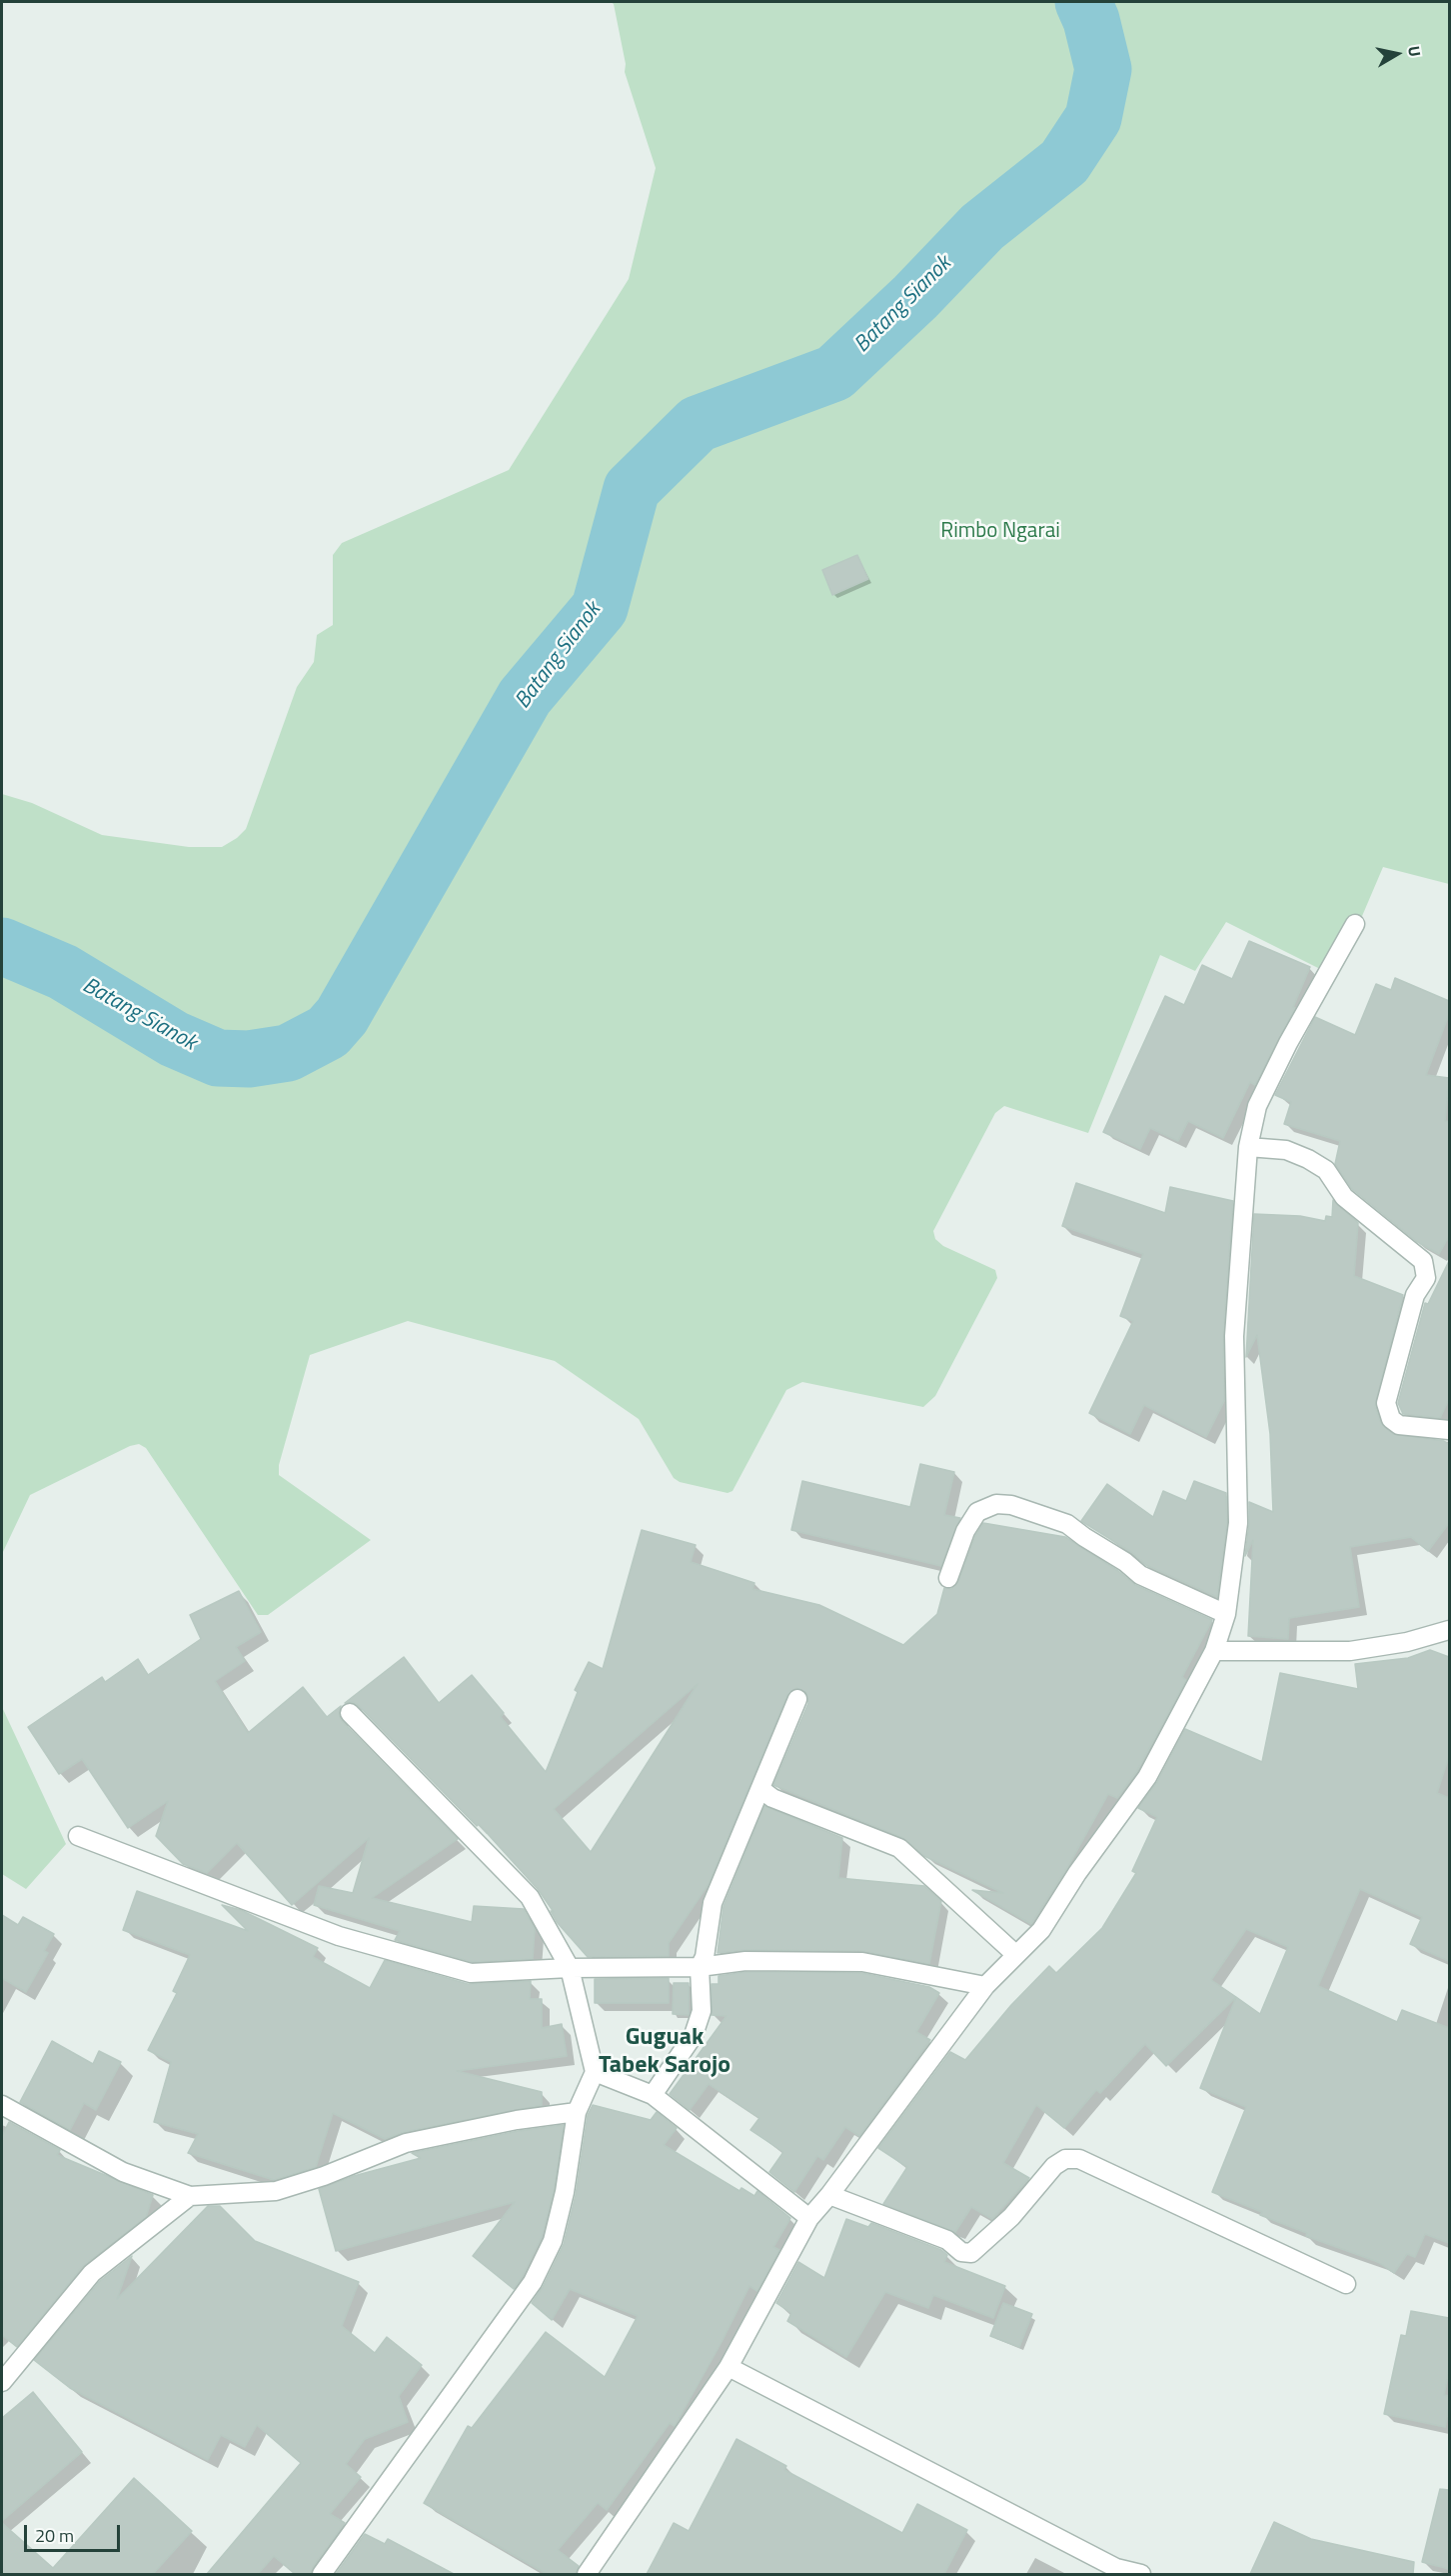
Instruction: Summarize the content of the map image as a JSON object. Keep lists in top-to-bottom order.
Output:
{
  "districts": ["Guguak Tabek Sarojo"],
  "water": ["Batang Sianok"],
  "parks": ["Rimbo Ngarai"],
  "scale_bar": "20 m",
  "north": "right"
}
